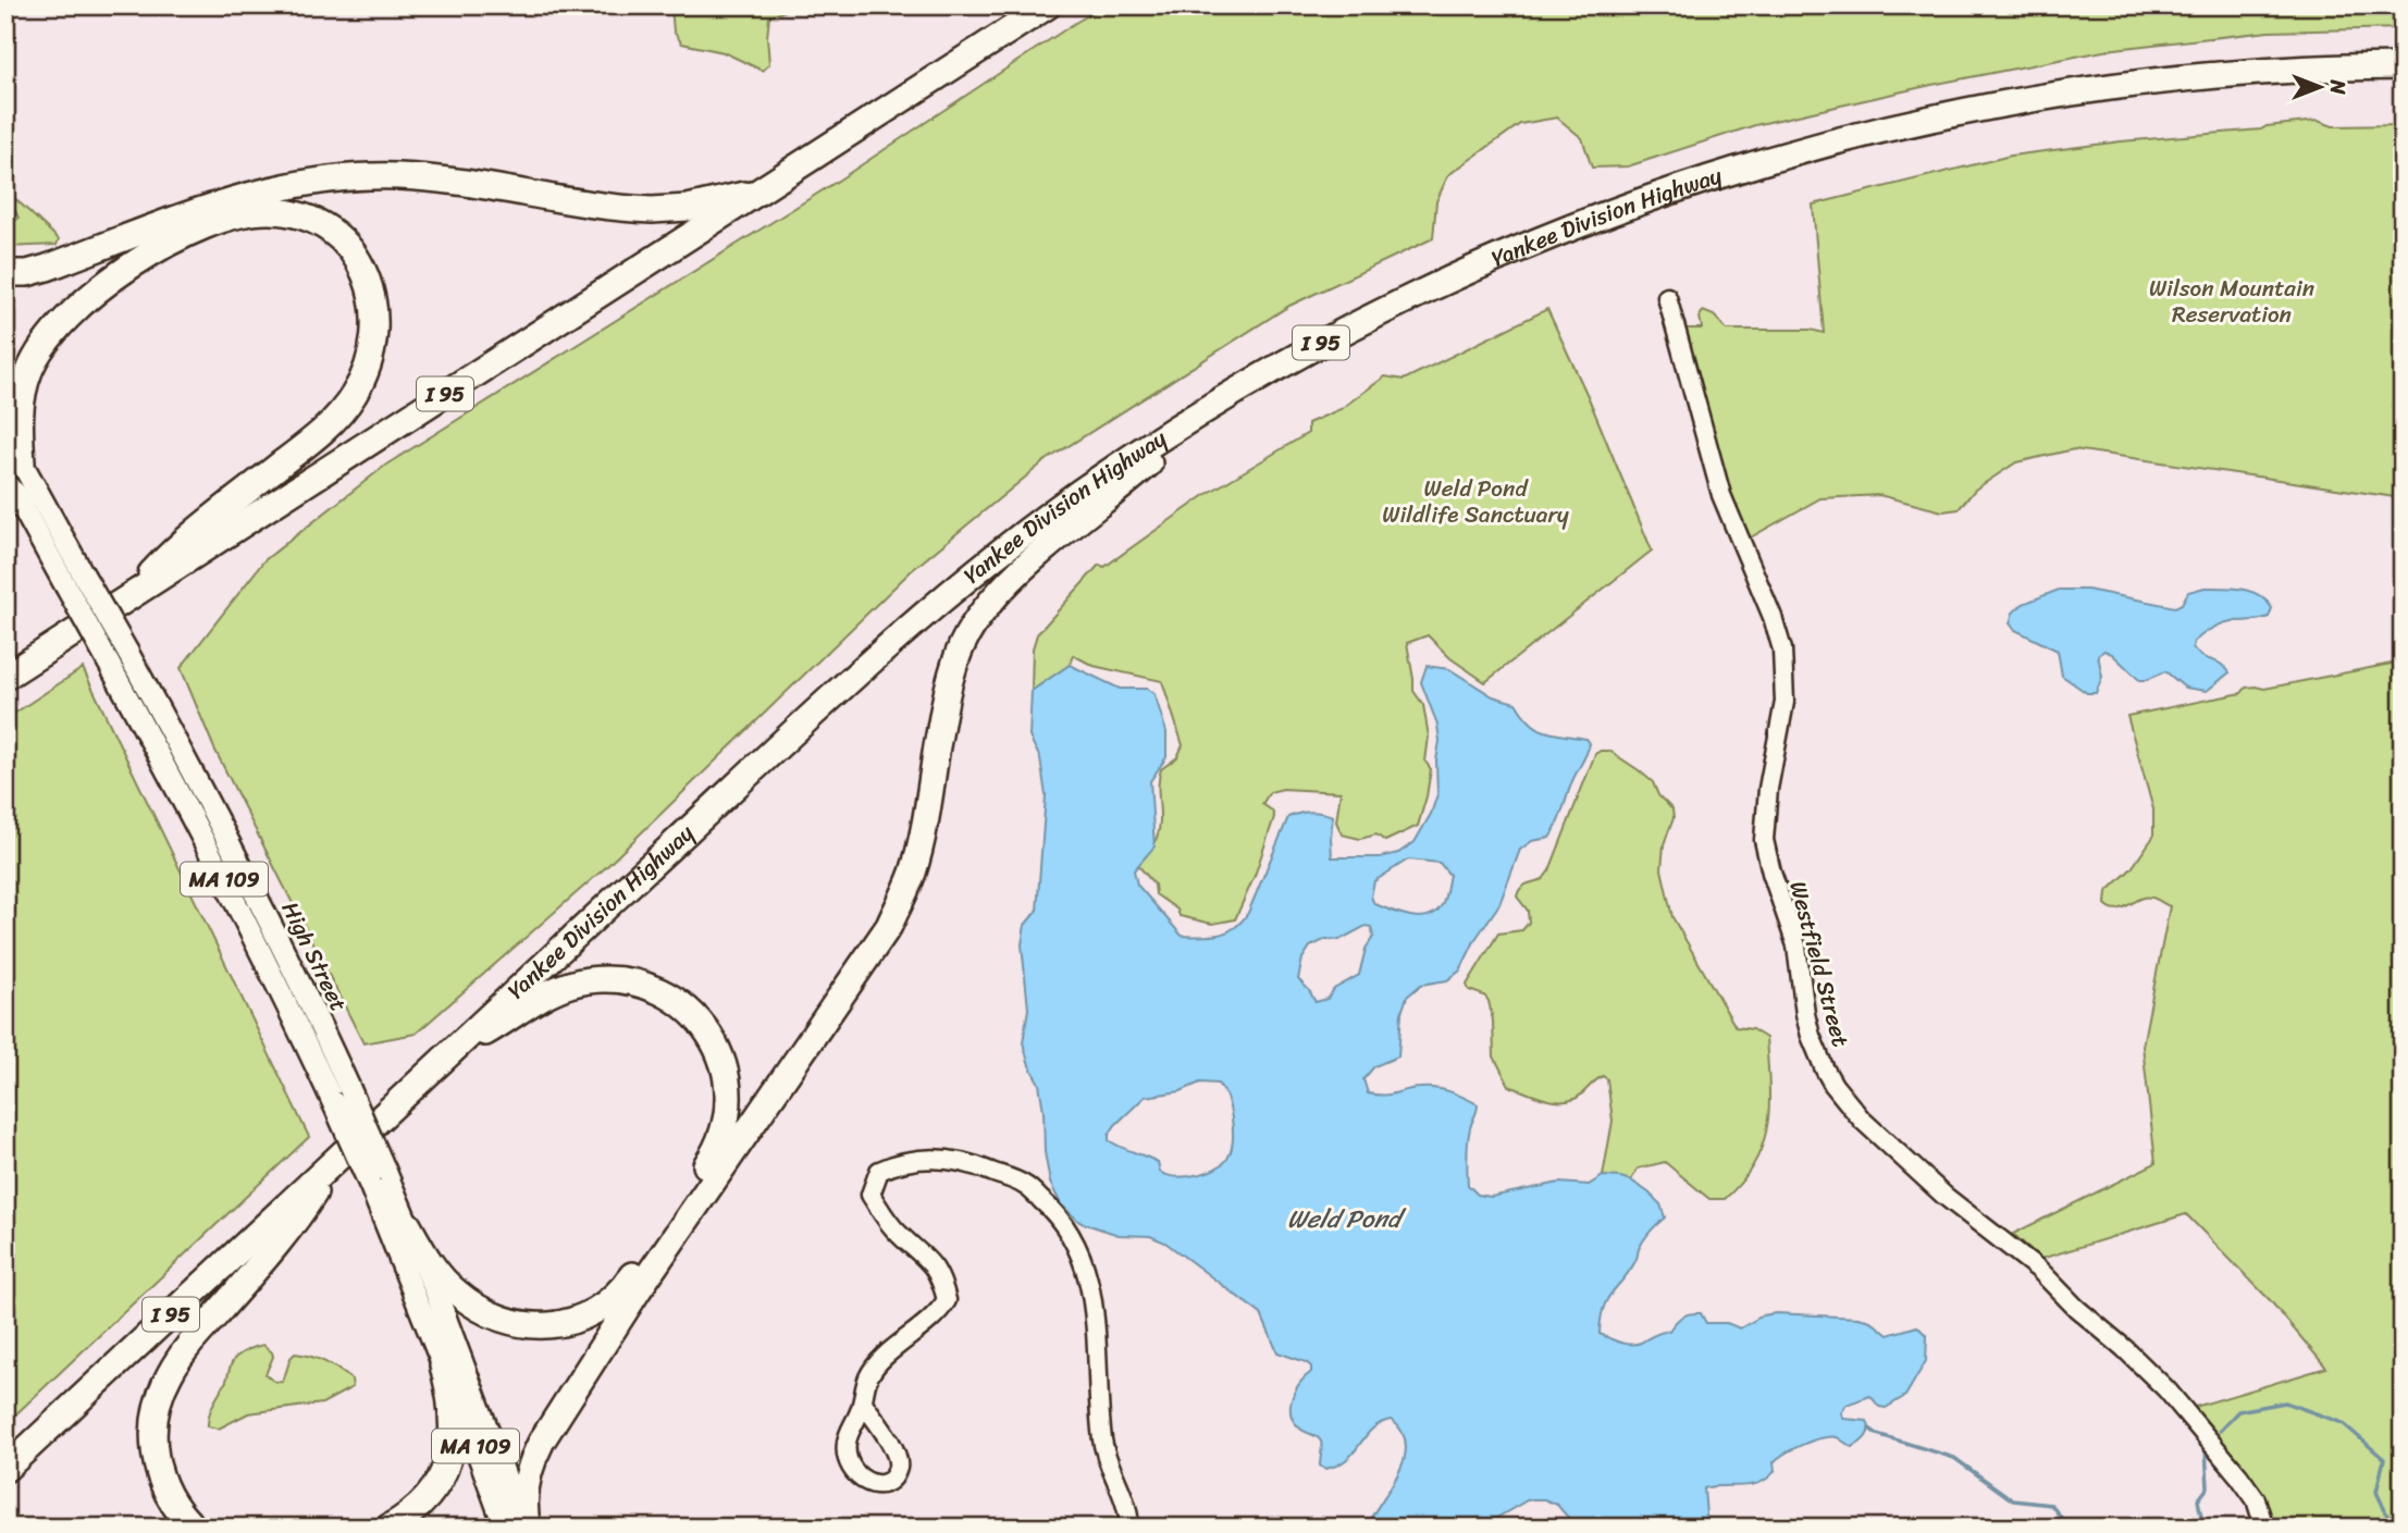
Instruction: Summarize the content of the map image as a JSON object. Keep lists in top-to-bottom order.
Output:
{
  "streets": {
    "highway": ["Yankee Division Highway", "I 95"],
    "main road": ["MA 109", "High Street"],
    "street": ["Westfield Street"]
  },
  "water": ["Weld Pond"],
  "parks": ["Wilson Mountain Reservation", "Weld Pond Wildlife Sanctuary"],
  "north": "right"
}
